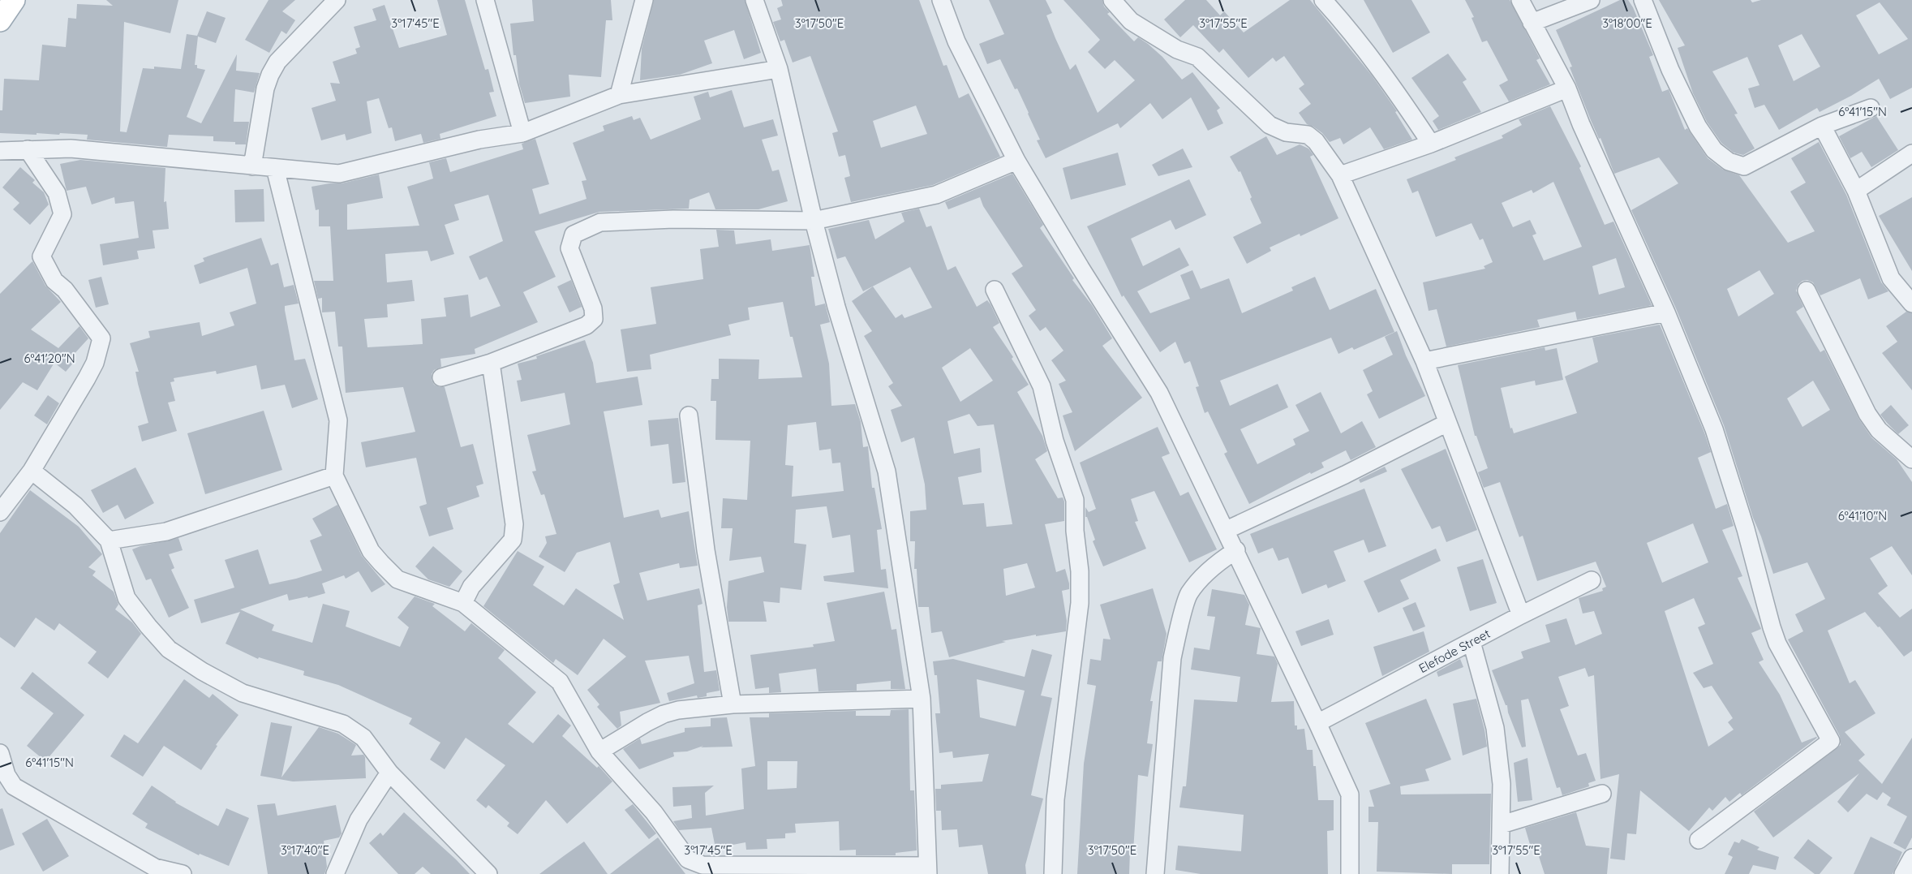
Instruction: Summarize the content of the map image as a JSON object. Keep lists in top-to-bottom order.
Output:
{
  "streets": {
    "street": ["Elefode Street"]
  },
  "coordinates": [
    "3°17'45\"E",
    "3°17'50\"E",
    "3°17'55\"E",
    "3°18'00\"E",
    "6°41'15\"N",
    "6°41'20\"N",
    "6°41'10\"N",
    "3°17'40\"E"
  ]
}
